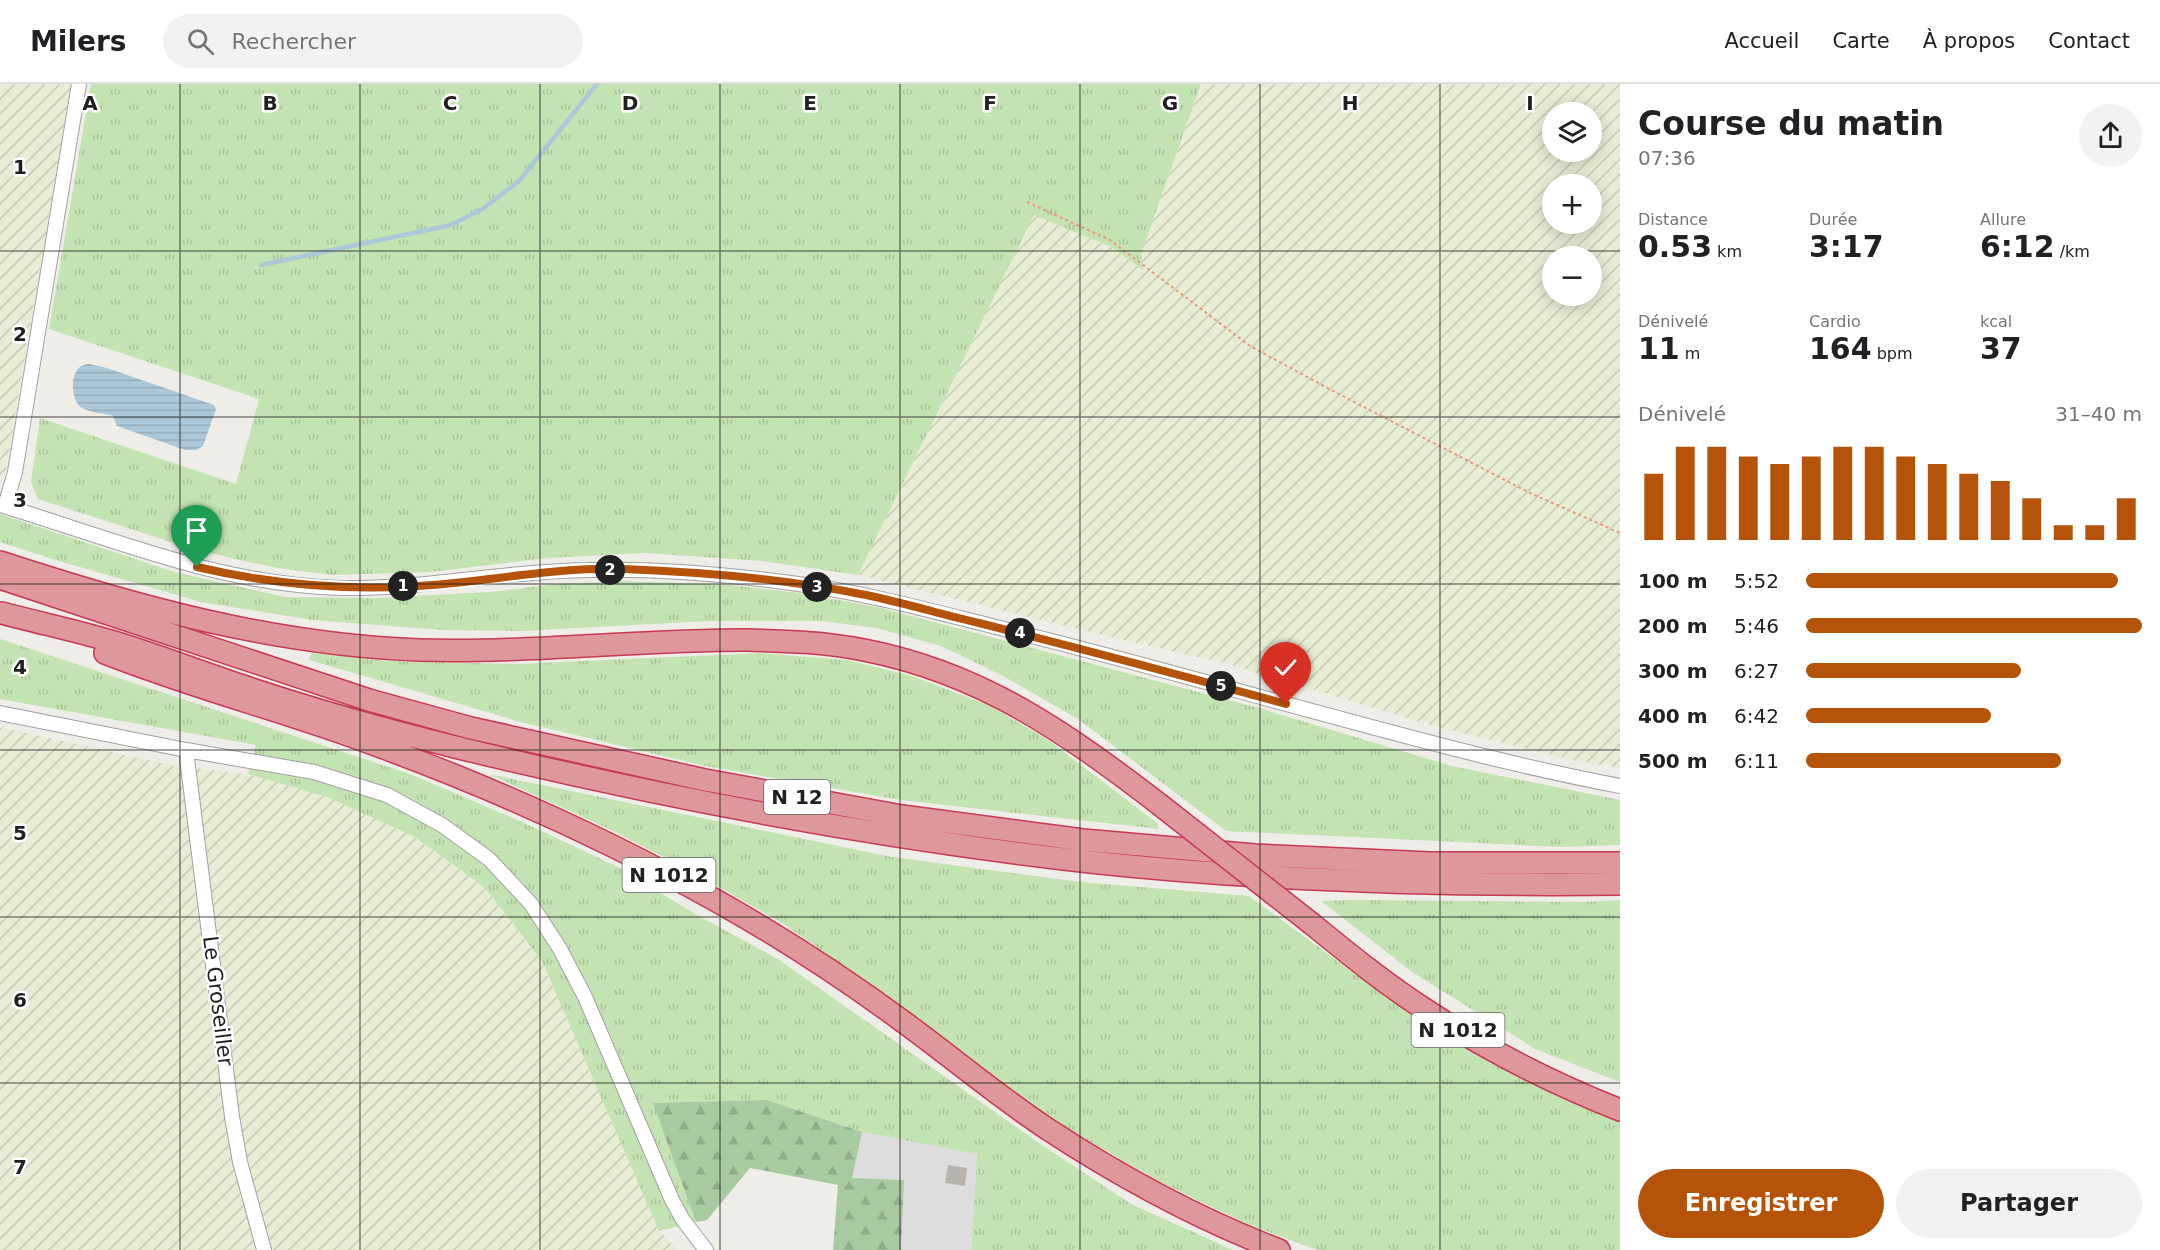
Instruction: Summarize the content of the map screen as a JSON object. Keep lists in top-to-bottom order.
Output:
{
  "streets": {
    "highway": ["N 12", "N 1012"],
    "street": ["Le Groseiller"]
  },
  "crossings": [
    ["N 12", "N 1012"]
  ],
  "page": {
    "header": "Milers",
    "search": "Rechercher",
    "nav": [
      "Accueil",
      "Carte",
      "À propos",
      "Contact"
    ],
    "heading": ["Course du matin", "07:36"],
    "map_buttons": ["+", "−"],
    "stats": [
      ["Distance", "0.53 km"],
      ["Durée", "3:17"],
      ["Allure", "6:12 /km"],
      ["Dénivelé", "11 m"],
      ["Cardio", "164 bpm"],
      ["kcal", "37"]
    ],
    "chart": ["Dénivelé", "31–40 m"],
    "pins": [
      "2",
      "1",
      "3",
      "4",
      "5"
    ],
    "list": [
      {
        "name": "100 m",
        "note": "5:52"
      },
      {
        "name": "200 m",
        "note": "5:46"
      },
      {
        "name": "300 m",
        "note": "6:27"
      },
      {
        "name": "400 m",
        "note": "6:42"
      },
      {
        "name": "500 m",
        "note": "6:11"
      }
    ],
    "buttons": ["Enregistrer", "Partager"]
  },
  "grid": {
    "columns": [
      "A",
      "B",
      "C",
      "D",
      "E",
      "F",
      "G",
      "H",
      "I"
    ],
    "rows": [
      "1",
      "2",
      "3",
      "4",
      "5",
      "6",
      "7"
    ]
  }
}
